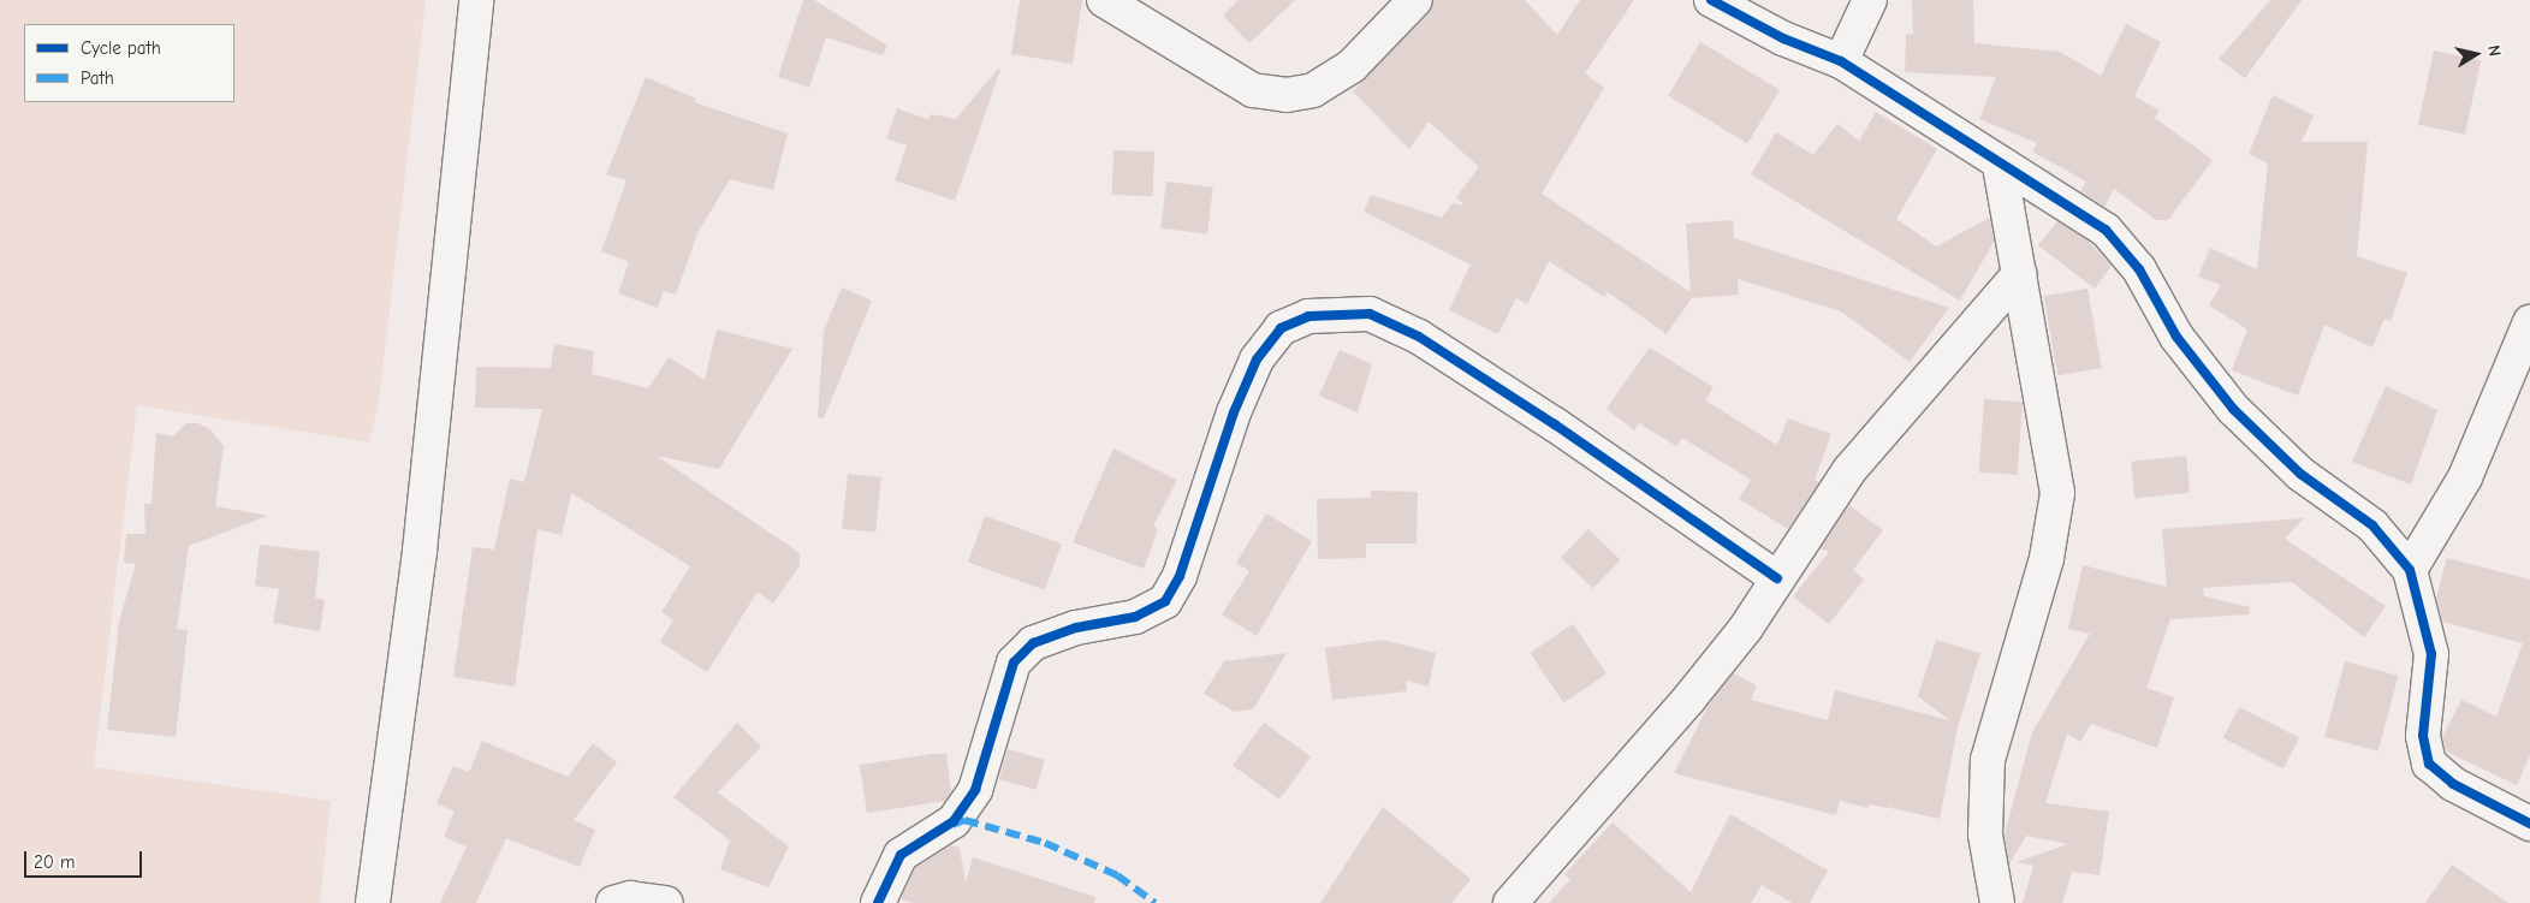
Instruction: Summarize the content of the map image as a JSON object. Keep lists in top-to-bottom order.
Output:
{
  "legend": ["Cycle path", "Path"],
  "scale_bar": "20 m",
  "north": "right"
}
